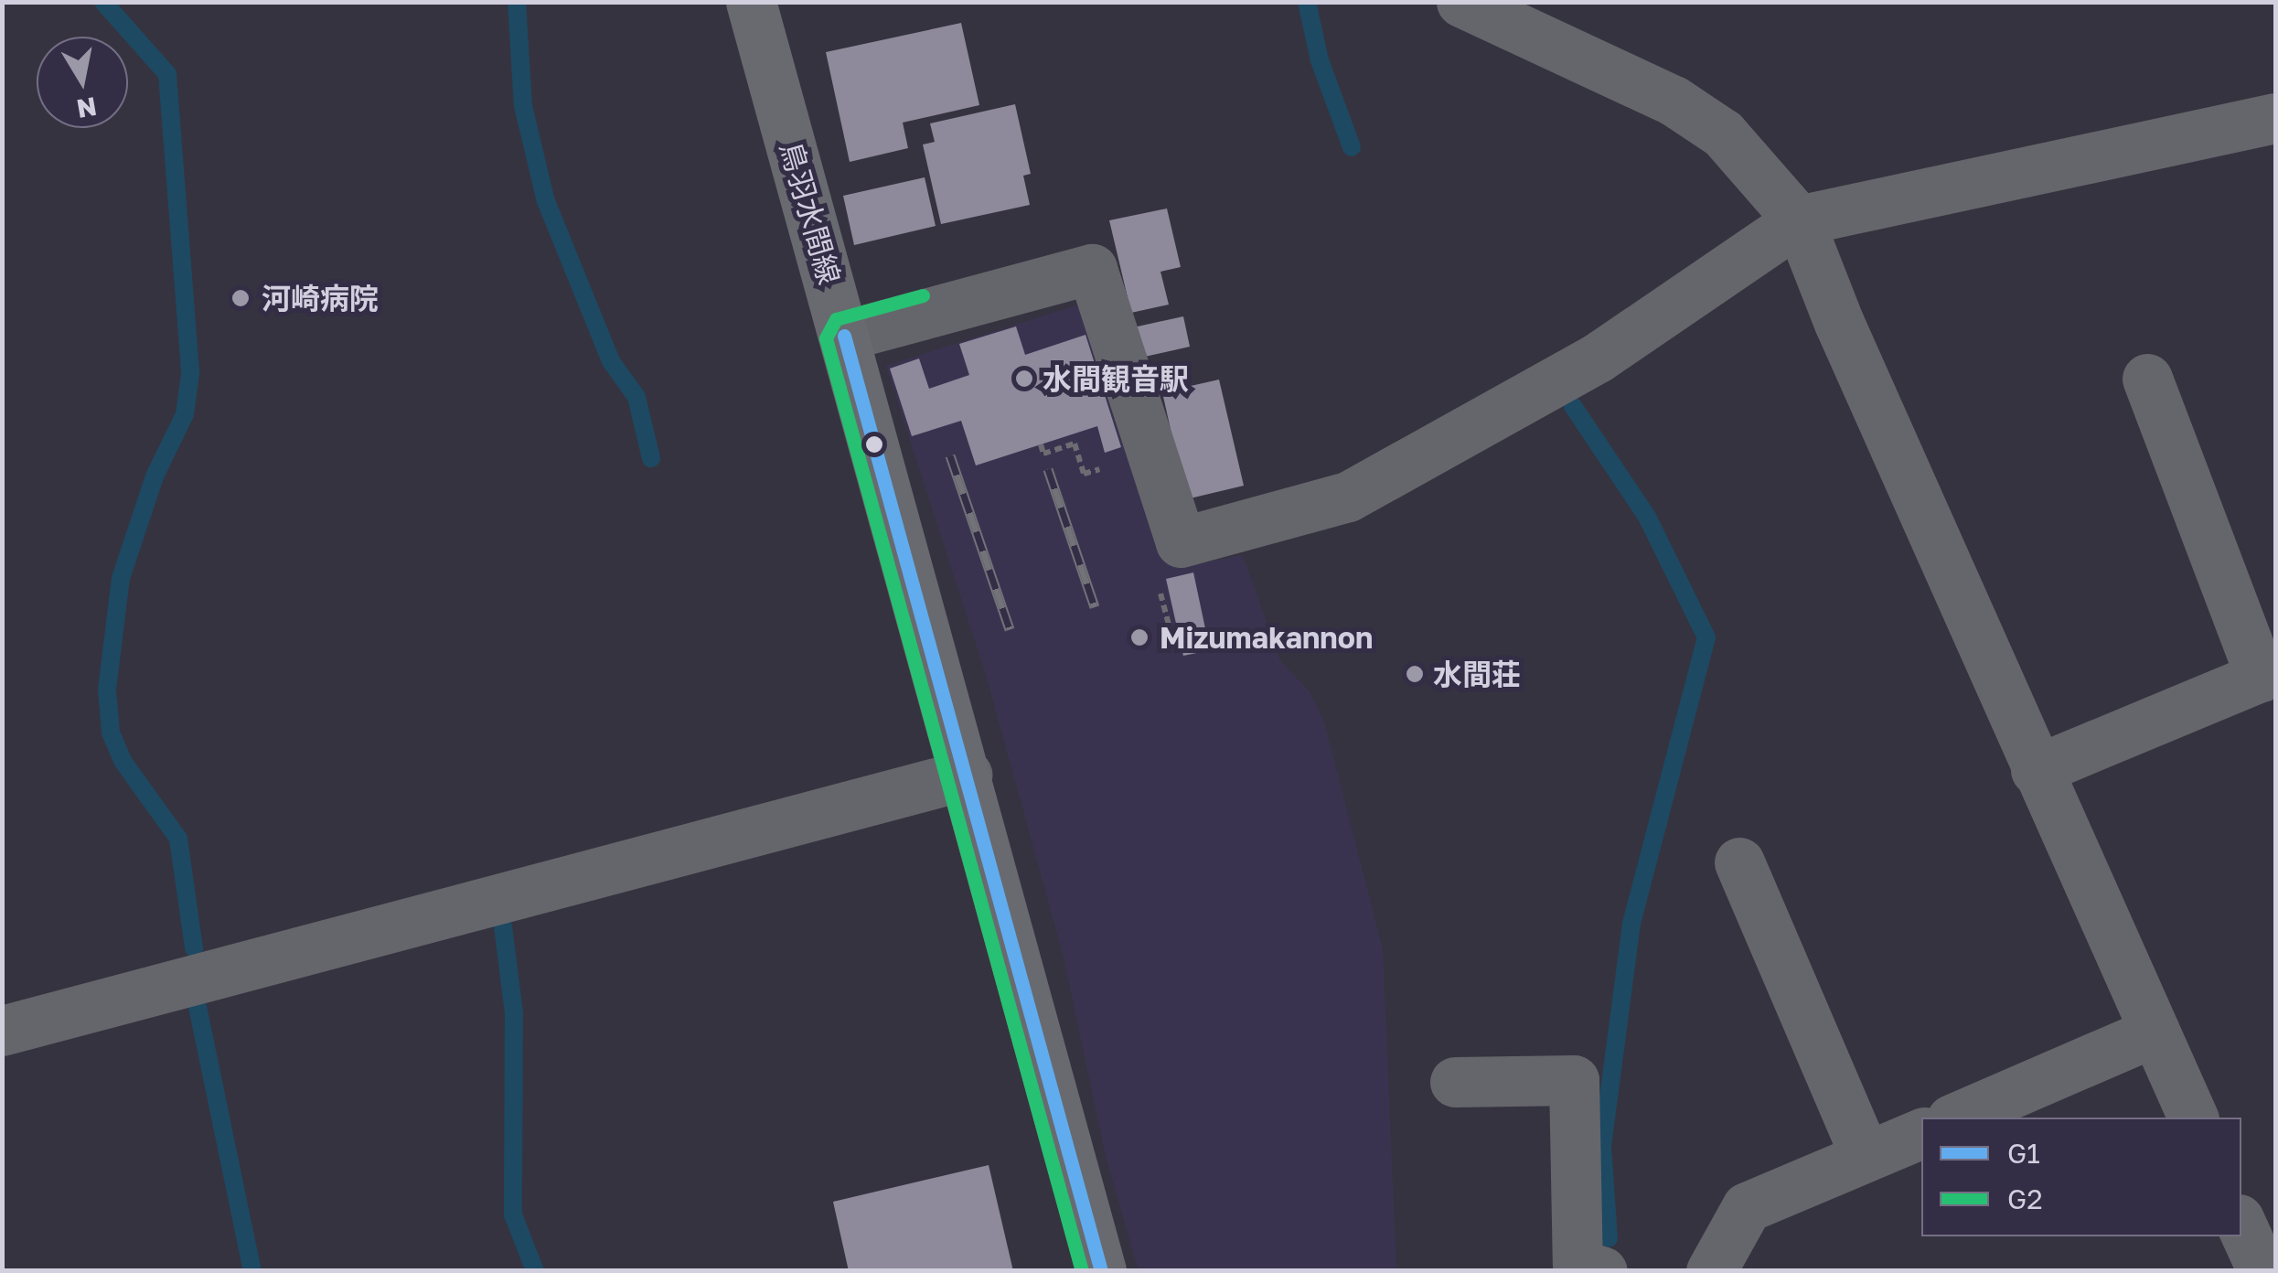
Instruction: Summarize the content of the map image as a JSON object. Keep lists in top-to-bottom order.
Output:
{
  "streets": {
    "street": ["鳥羽水間線"]
  },
  "places": [
    "河崎病院",
    "水間観音駅",
    "Mizumakannon",
    "水間荘"
  ],
  "lines": ["transit line G2", "transit line G1"],
  "legend": ["G1", "G2"],
  "north": "bottom"
}
